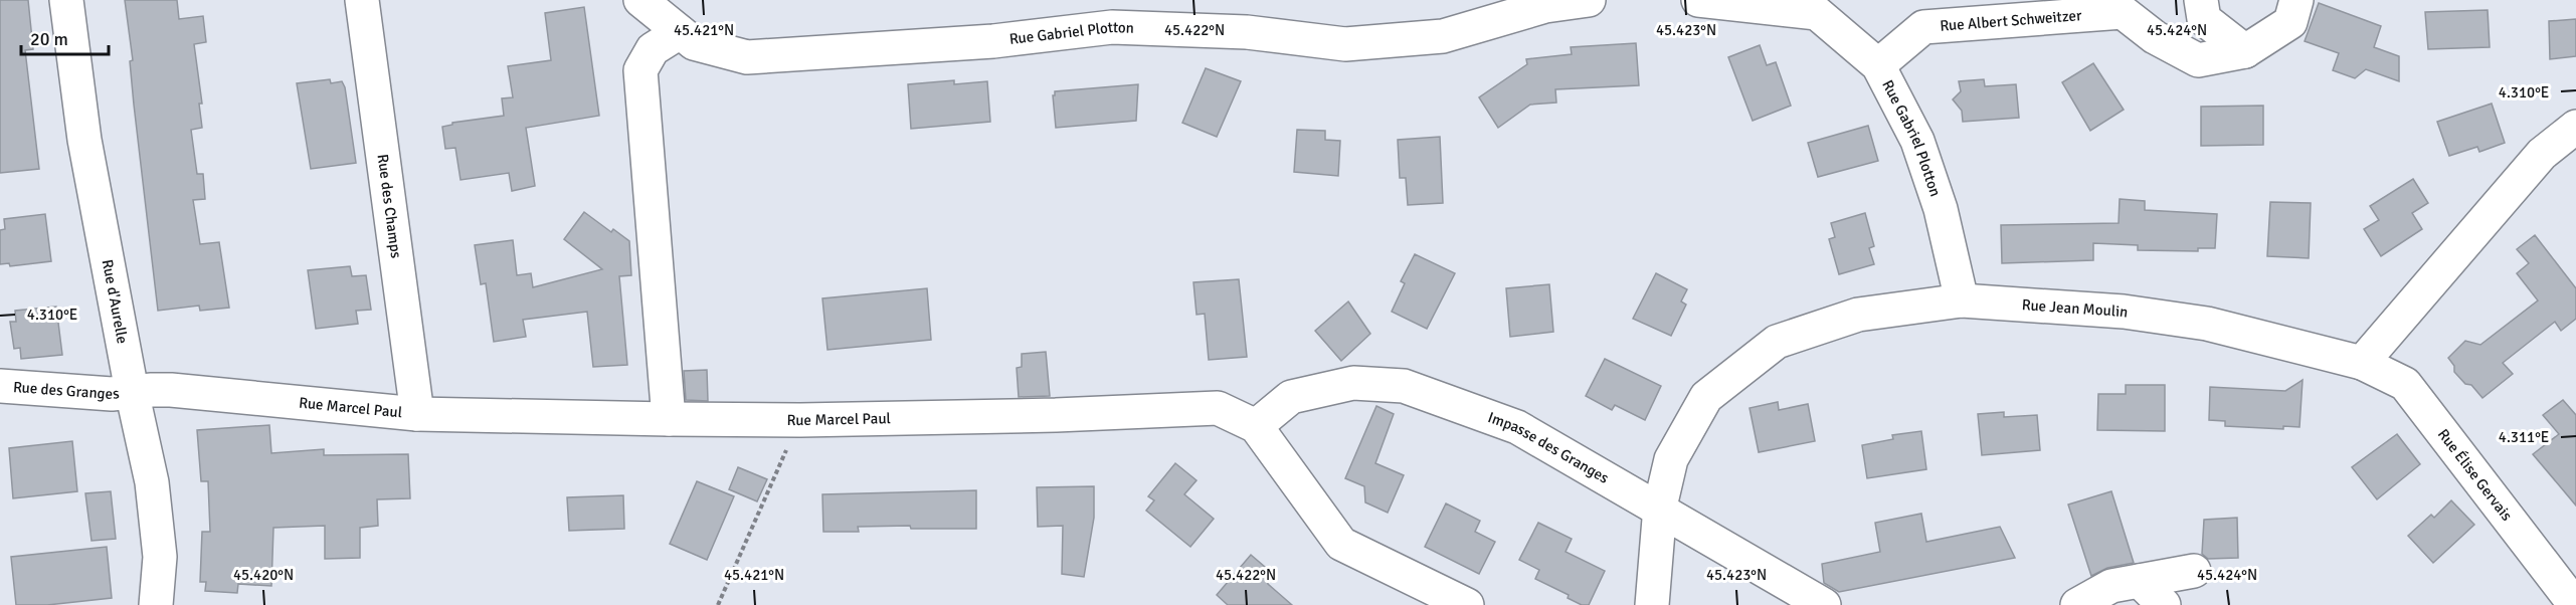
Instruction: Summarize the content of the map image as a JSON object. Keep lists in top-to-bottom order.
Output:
{
  "streets": {
    "street": [
      "Rue Albert Schweitzer",
      "Rue Gabriel Plotton",
      "Rue des Champs",
      "Rue d'Aurelle",
      "Rue Jean Moulin",
      "Rue des Granges",
      "Rue Marcel Paul",
      "Impasse des Granges",
      "Rue Élise Gervais"
    ]
  },
  "crossings": [
    ["Rue Albert Schweitzer", "Rue Gabriel Plotton"],
    ["Rue Gabriel Plotton", "Rue Jean Moulin"],
    ["Rue des Champs", "Rue Marcel Paul"],
    ["Rue d'Aurelle", "Rue des Granges"],
    ["Rue d'Aurelle", "Rue Marcel Paul"],
    ["Rue Jean Moulin", "Impasse des Granges"],
    ["Rue Jean Moulin", "Rue Élise Gervais"],
    ["Rue des Granges", "Rue Marcel Paul"],
    ["Rue Marcel Paul", "Impasse des Granges"]
  ],
  "scale_bar": "20 m",
  "coordinates": [
    "45.421°N",
    "45.422°N",
    "45.423°N",
    "45.424°N",
    "4.310°E",
    "4.311°E",
    "45.420°N"
  ]
}
